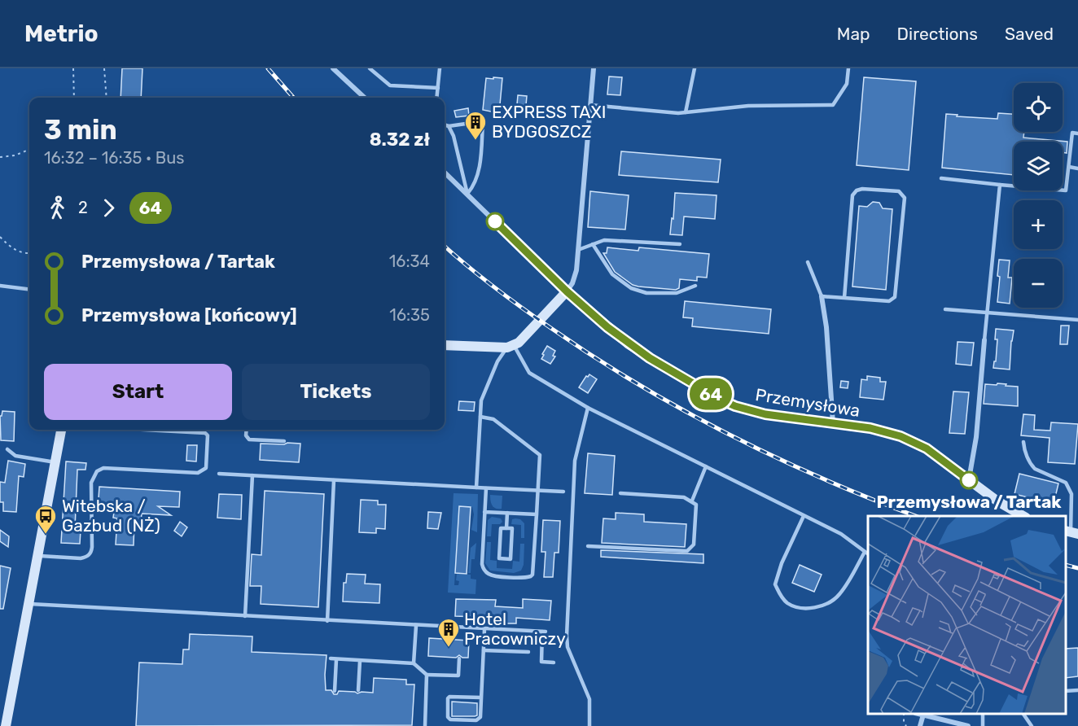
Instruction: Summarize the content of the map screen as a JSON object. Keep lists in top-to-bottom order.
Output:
{
  "streets": {
    "street": ["Przemysłowa"]
  },
  "places": {
    "building": ["EXPRESS TAXI BYDGOSZCZ", "Hotel Pracowniczy"],
    "other": ["Przemysłowa / Tartak"],
    "bus stop": ["Witebska / Gazbud (NŻ)"]
  },
  "lines": ["bus line 64"],
  "page": {
    "header": "Metrio",
    "nav": ["Map", "Directions", "Saved"],
    "on_map": "64",
    "map_buttons": ["+", "−"],
    "heading": ["3 min", "16:32 – 16:35 · Bus", "8.32 zł"],
    "legs": ["2", "64"],
    "list": [
      {
        "name": "Przemysłowa / Tartak",
        "value": "16:34"
      },
      {
        "name": "Przemysłowa [końcowy]",
        "value": "16:35"
      }
    ],
    "buttons": ["Start", "Tickets"]
  }
}
